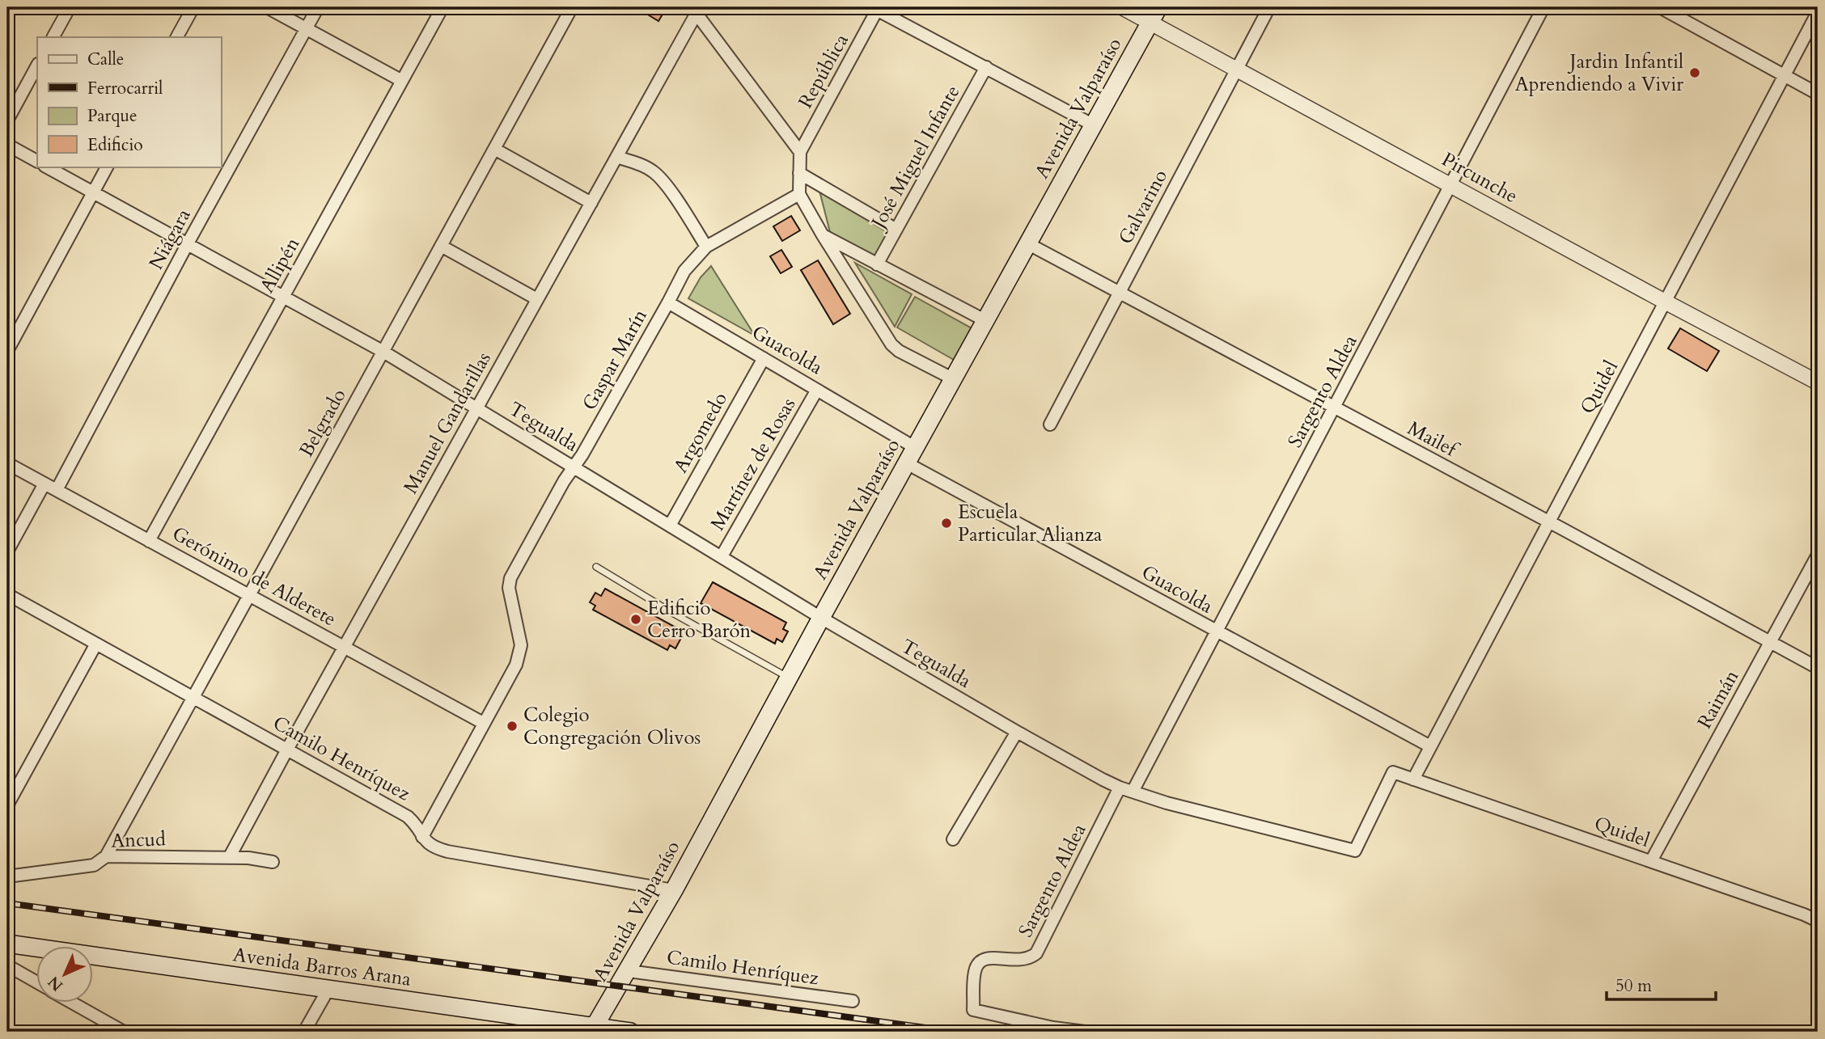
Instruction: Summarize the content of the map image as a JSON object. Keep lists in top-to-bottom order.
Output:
{
  "streets": {
    "main road": ["Avenida Valparaíso", "Avenida Barros Arana"],
    "street": [
      "República",
      "José Miguel Infante",
      "Pircunche",
      "Galvarino",
      "Niágara",
      "Allipén",
      "Guacolda",
      "Gaspar Marín",
      "Quidel",
      "Sargento Aldea",
      "Belgrado",
      "Manuel Gandarillas",
      "Tegualda",
      "Argomedo",
      "Mailef",
      "Martínez de Rosas",
      "Gerónimo de Alderete",
      "Raimán",
      "Camilo Henríquez",
      "Ancud"
    ]
  },
  "crossings": [
    ["Avenida Valparaíso", "Pircunche"],
    ["Avenida Valparaíso", "Guacolda"],
    ["Avenida Valparaíso", "Tegualda"],
    ["Avenida Valparaíso", "Mailef"],
    ["Avenida Valparaíso", "Camilo Henríquez"],
    ["Avenida Valparaíso", "Avenida Barros Arana"],
    ["Pircunche", "Galvarino"],
    ["Pircunche", "Quidel"],
    ["Pircunche", "Sargento Aldea"],
    ["Galvarino", "Mailef"],
    ["Niágara", "Tegualda"],
    ["Niágara", "Gerónimo de Alderete"],
    ["Allipén", "Tegualda"],
    ["Allipén", "Gerónimo de Alderete"],
    ["Guacolda", "Gaspar Marín"],
    ["Guacolda", "Quidel"],
    ["Guacolda", "Sargento Aldea"],
    ["Guacolda", "Argomedo"],
    ["Guacolda", "Martínez de Rosas"],
    ["Gaspar Marín", "Tegualda"],
    ["Gaspar Marín", "Gerónimo de Alderete"],
    ["Quidel", "Tegualda"],
    ["Quidel", "Mailef"],
    ["Quidel", "Raimán"],
    ["Sargento Aldea", "Tegualda"],
    ["Sargento Aldea", "Mailef"],
    ["Belgrado", "Tegualda"],
    ["Belgrado", "Gerónimo de Alderete"],
    ["Belgrado", "Camilo Henríquez"],
    ["Belgrado", "Ancud"],
    ["Manuel Gandarillas", "Tegualda"],
    ["Manuel Gandarillas", "Gerónimo de Alderete"],
    ["Manuel Gandarillas", "Camilo Henríquez"],
    ["Manuel Gandarillas", "Ancud"],
    ["Tegualda", "Argomedo"],
    ["Tegualda", "Martínez de Rosas"],
    ["Mailef", "Raimán"]
  ],
  "places": [
    "Jardin Infantil Aprendiendo a Vivir",
    "Escuela Particular Alianza",
    "Edificio Cerro Barón",
    "Colegio Congregación Olivos"
  ],
  "legend": [
    "Calle",
    "Ferrocarril",
    "Parque",
    "Edificio"
  ],
  "scale_bar": "50 m",
  "north": "bottom left"
}
